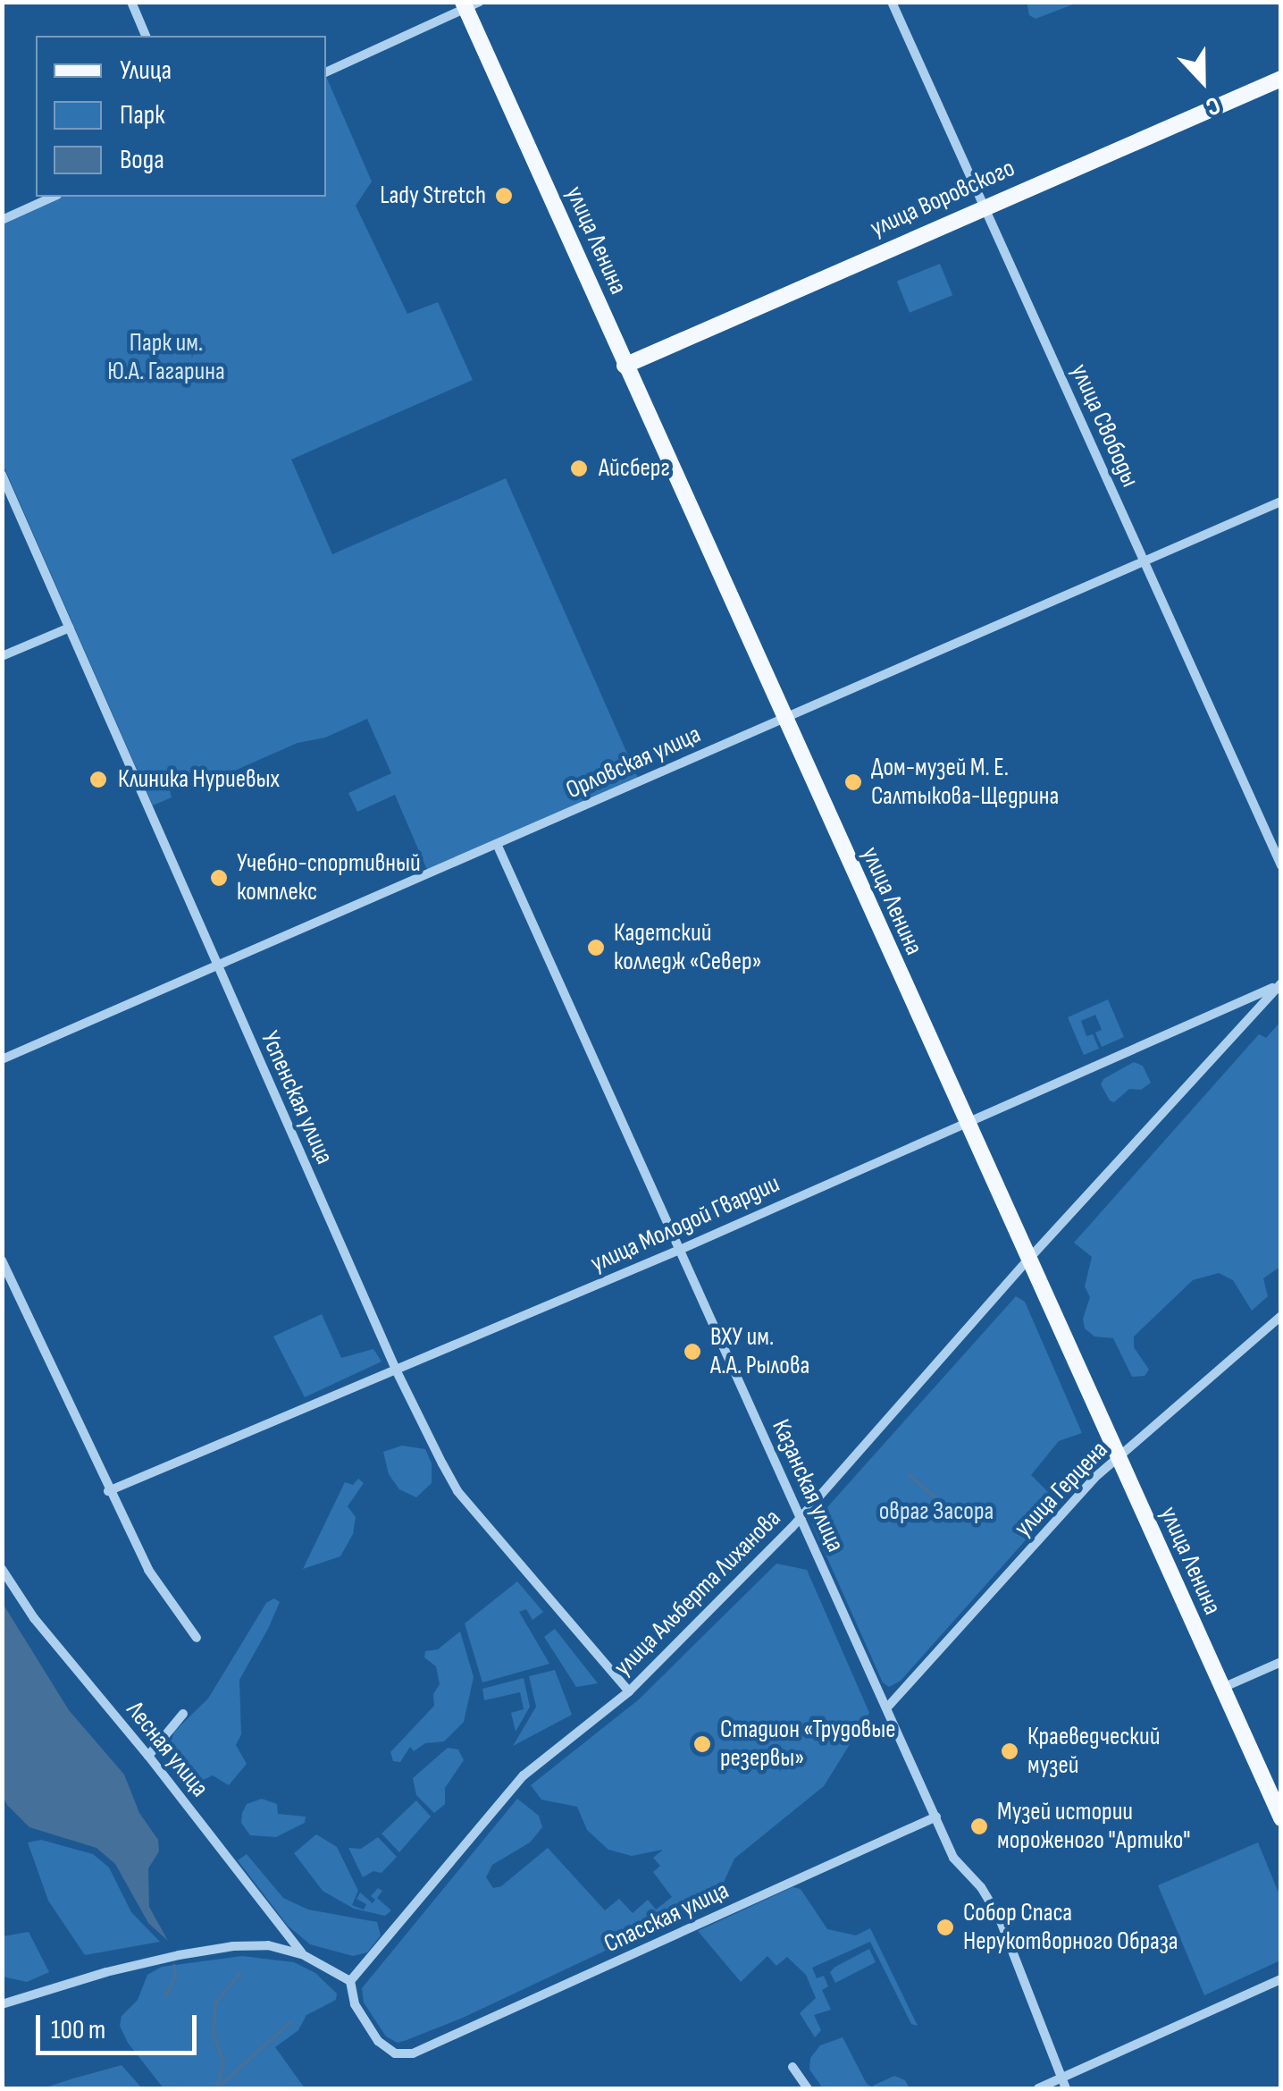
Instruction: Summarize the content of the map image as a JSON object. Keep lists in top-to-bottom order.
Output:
{
  "streets": {
    "main road": ["улица Воровского", "улица Ленина"],
    "street": [
      "улица Свободы",
      "Орловская улица",
      "Успенская улица",
      "улица Молодой Гвардии",
      "Казанская улица",
      "улица Герцена",
      "улица Альберта Лиханова",
      "Лесная улица",
      "Спасская улица"
    ]
  },
  "crossings": [
    ["улица Воровского", "улица Ленина"],
    ["улица Воровского", "улица Свободы"],
    ["улица Ленина", "Орловская улица"],
    ["улица Ленина", "улица Молодой Гвардии"],
    ["улица Ленина", "улица Герцена"],
    ["улица Ленина", "улица Альберта Лиханова"],
    ["улица Свободы", "Орловская улица"],
    ["Орловская улица", "Успенская улица"],
    ["Орловская улица", "Казанская улица"],
    ["Успенская улица", "улица Молодой Гвардии"],
    ["Успенская улица", "улица Альберта Лиханова"],
    ["улица Молодой Гвардии", "Казанская улица"],
    ["улица Молодой Гвардии", "улица Альберта Лиханова"],
    ["Казанская улица", "улица Герцена"],
    ["Казанская улица", "улица Альберта Лиханова"],
    ["Казанская улица", "Спасская улица"],
    ["улица Альберта Лиханова", "Спасская улица"]
  ],
  "parks": ["Парк им. Ю.А. Гагарина", "овраг Засора"],
  "places": [
    "Lady Stretch",
    "Айсберг",
    "Клиника Нуриевых",
    "Дом-музей М. Е. Салтыкова-Щедрина",
    "Учебно-спортивный комплекс",
    "Кадетский колледж «Север»",
    "ВХУ им. А.А. Рылова",
    "Стадион «Трудовые резервы»",
    "Краеведческий музей",
    "Музей истории мороженого \"Артико\"",
    "Собор Спаса Нерукотворного Образа"
  ],
  "legend": ["Улица", "Парк", "Вода"],
  "scale_bar": "100 m",
  "north": "bottom"
}
